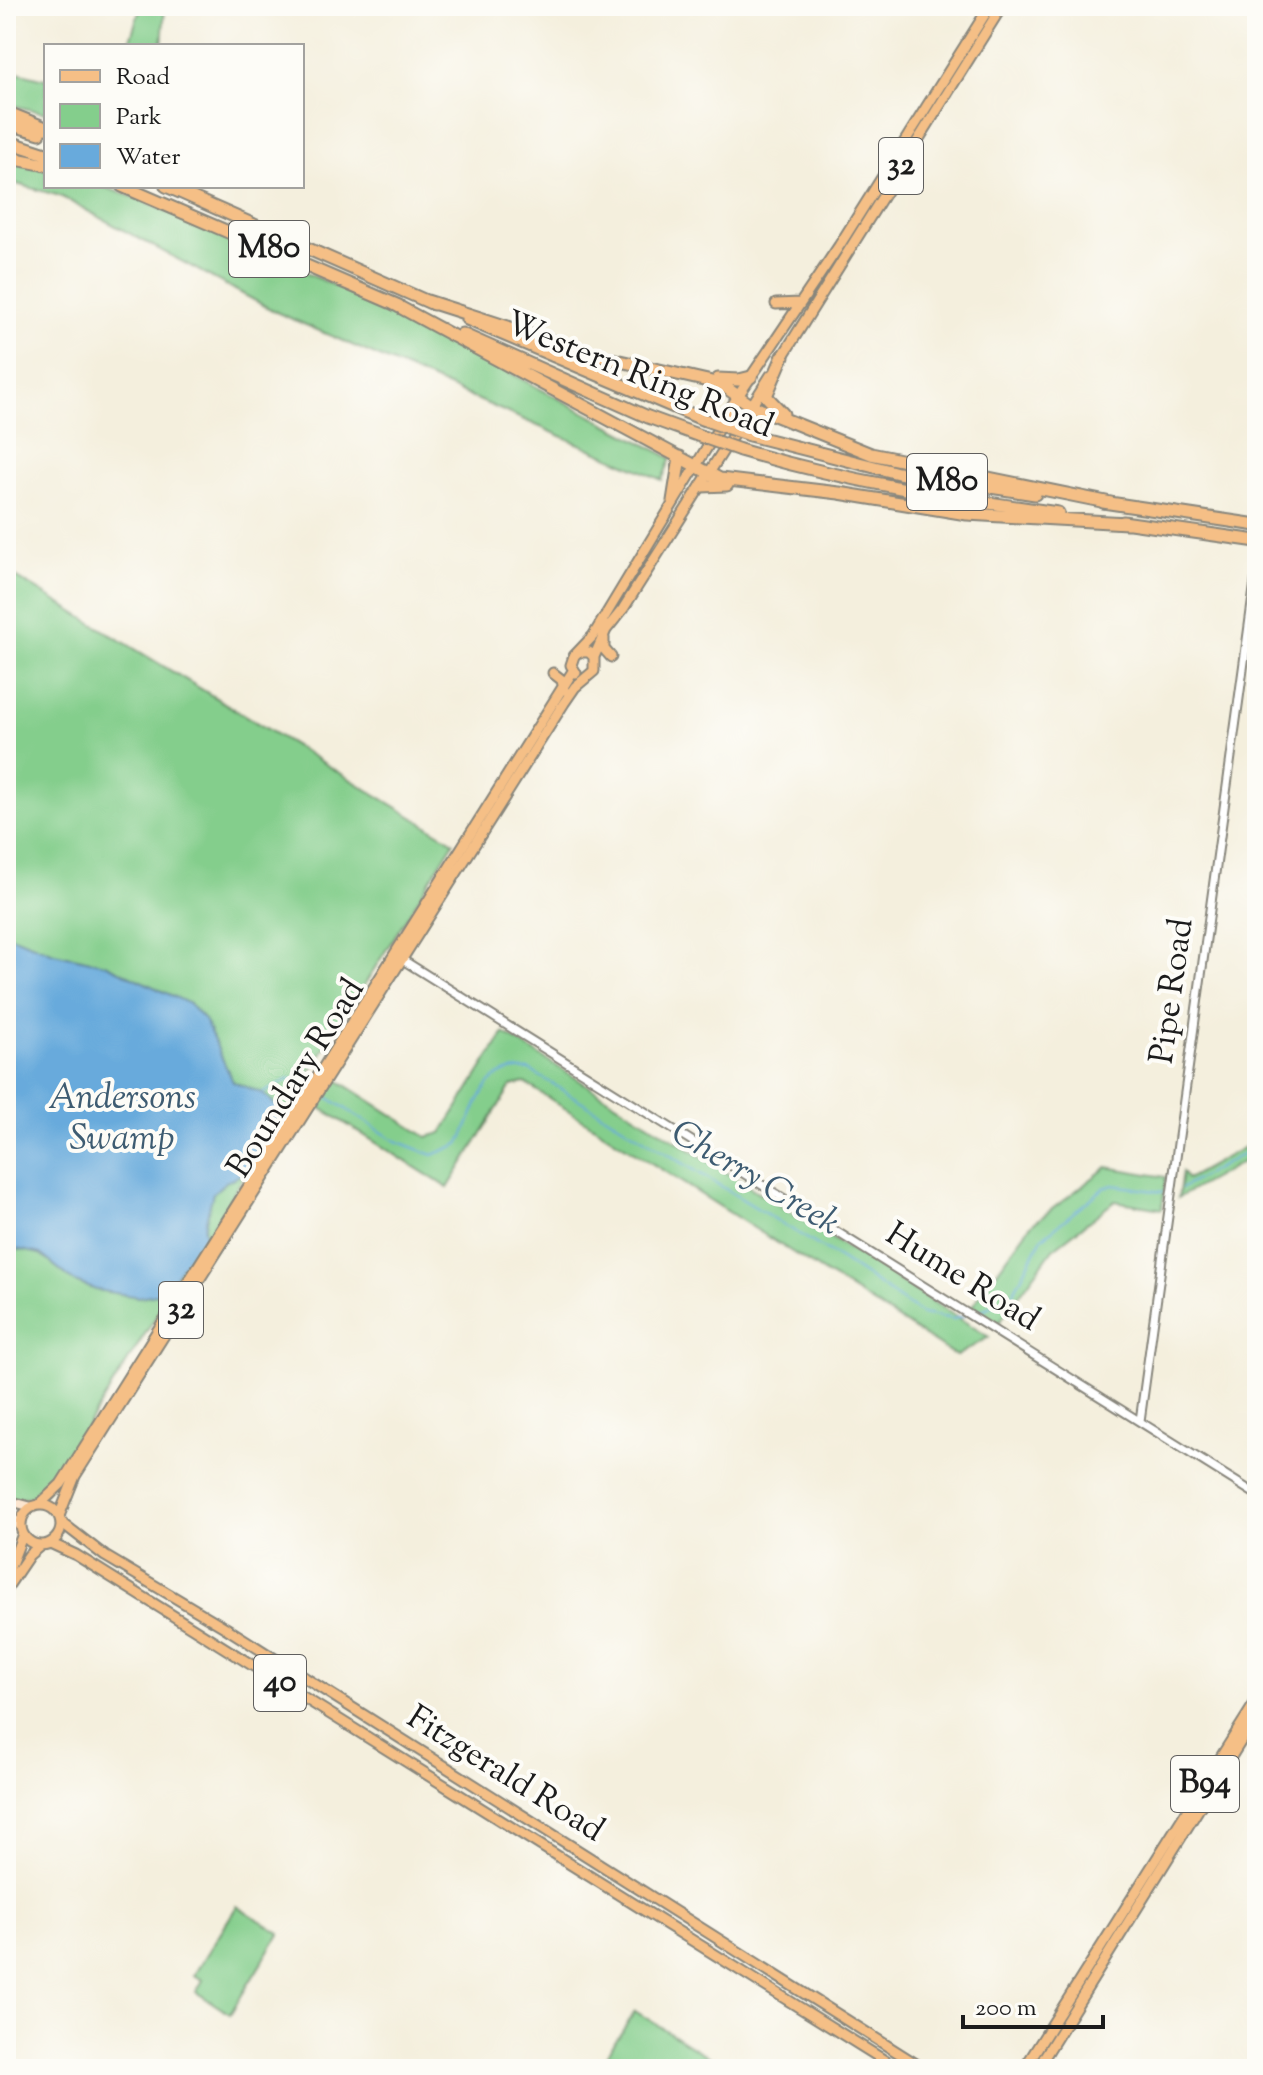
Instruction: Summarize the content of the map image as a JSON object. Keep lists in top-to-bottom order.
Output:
{
  "streets": {
    "highway": ["M80", "Western Ring Road"],
    "main road": [
      "32",
      "Boundary Road",
      "40",
      "Fitzgerald Road",
      "B94"
    ],
    "street": ["Pipe Road", "Hume Road"]
  },
  "crossings": [
    ["32", "Boundary Road"],
    ["Pipe Road", "Hume Road"],
    ["Boundary Road", "Hume Road"],
    ["Boundary Road", "40"],
    ["Boundary Road", "Fitzgerald Road"],
    ["40", "Fitzgerald Road"]
  ],
  "water": ["Andersons Swamp", "Cherry Creek"],
  "legend": ["Road", "Park", "Water"],
  "scale_bar": "200 m"
}
